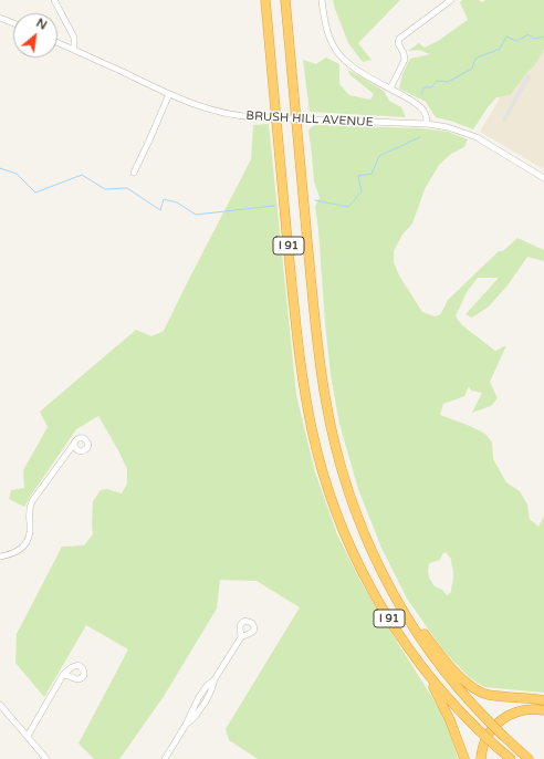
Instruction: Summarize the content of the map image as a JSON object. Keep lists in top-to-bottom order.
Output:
{
  "streets": {
    "highway": ["I 91"],
    "street": ["BRUSH HILL AVENUE"]
  },
  "north": "top right"
}
